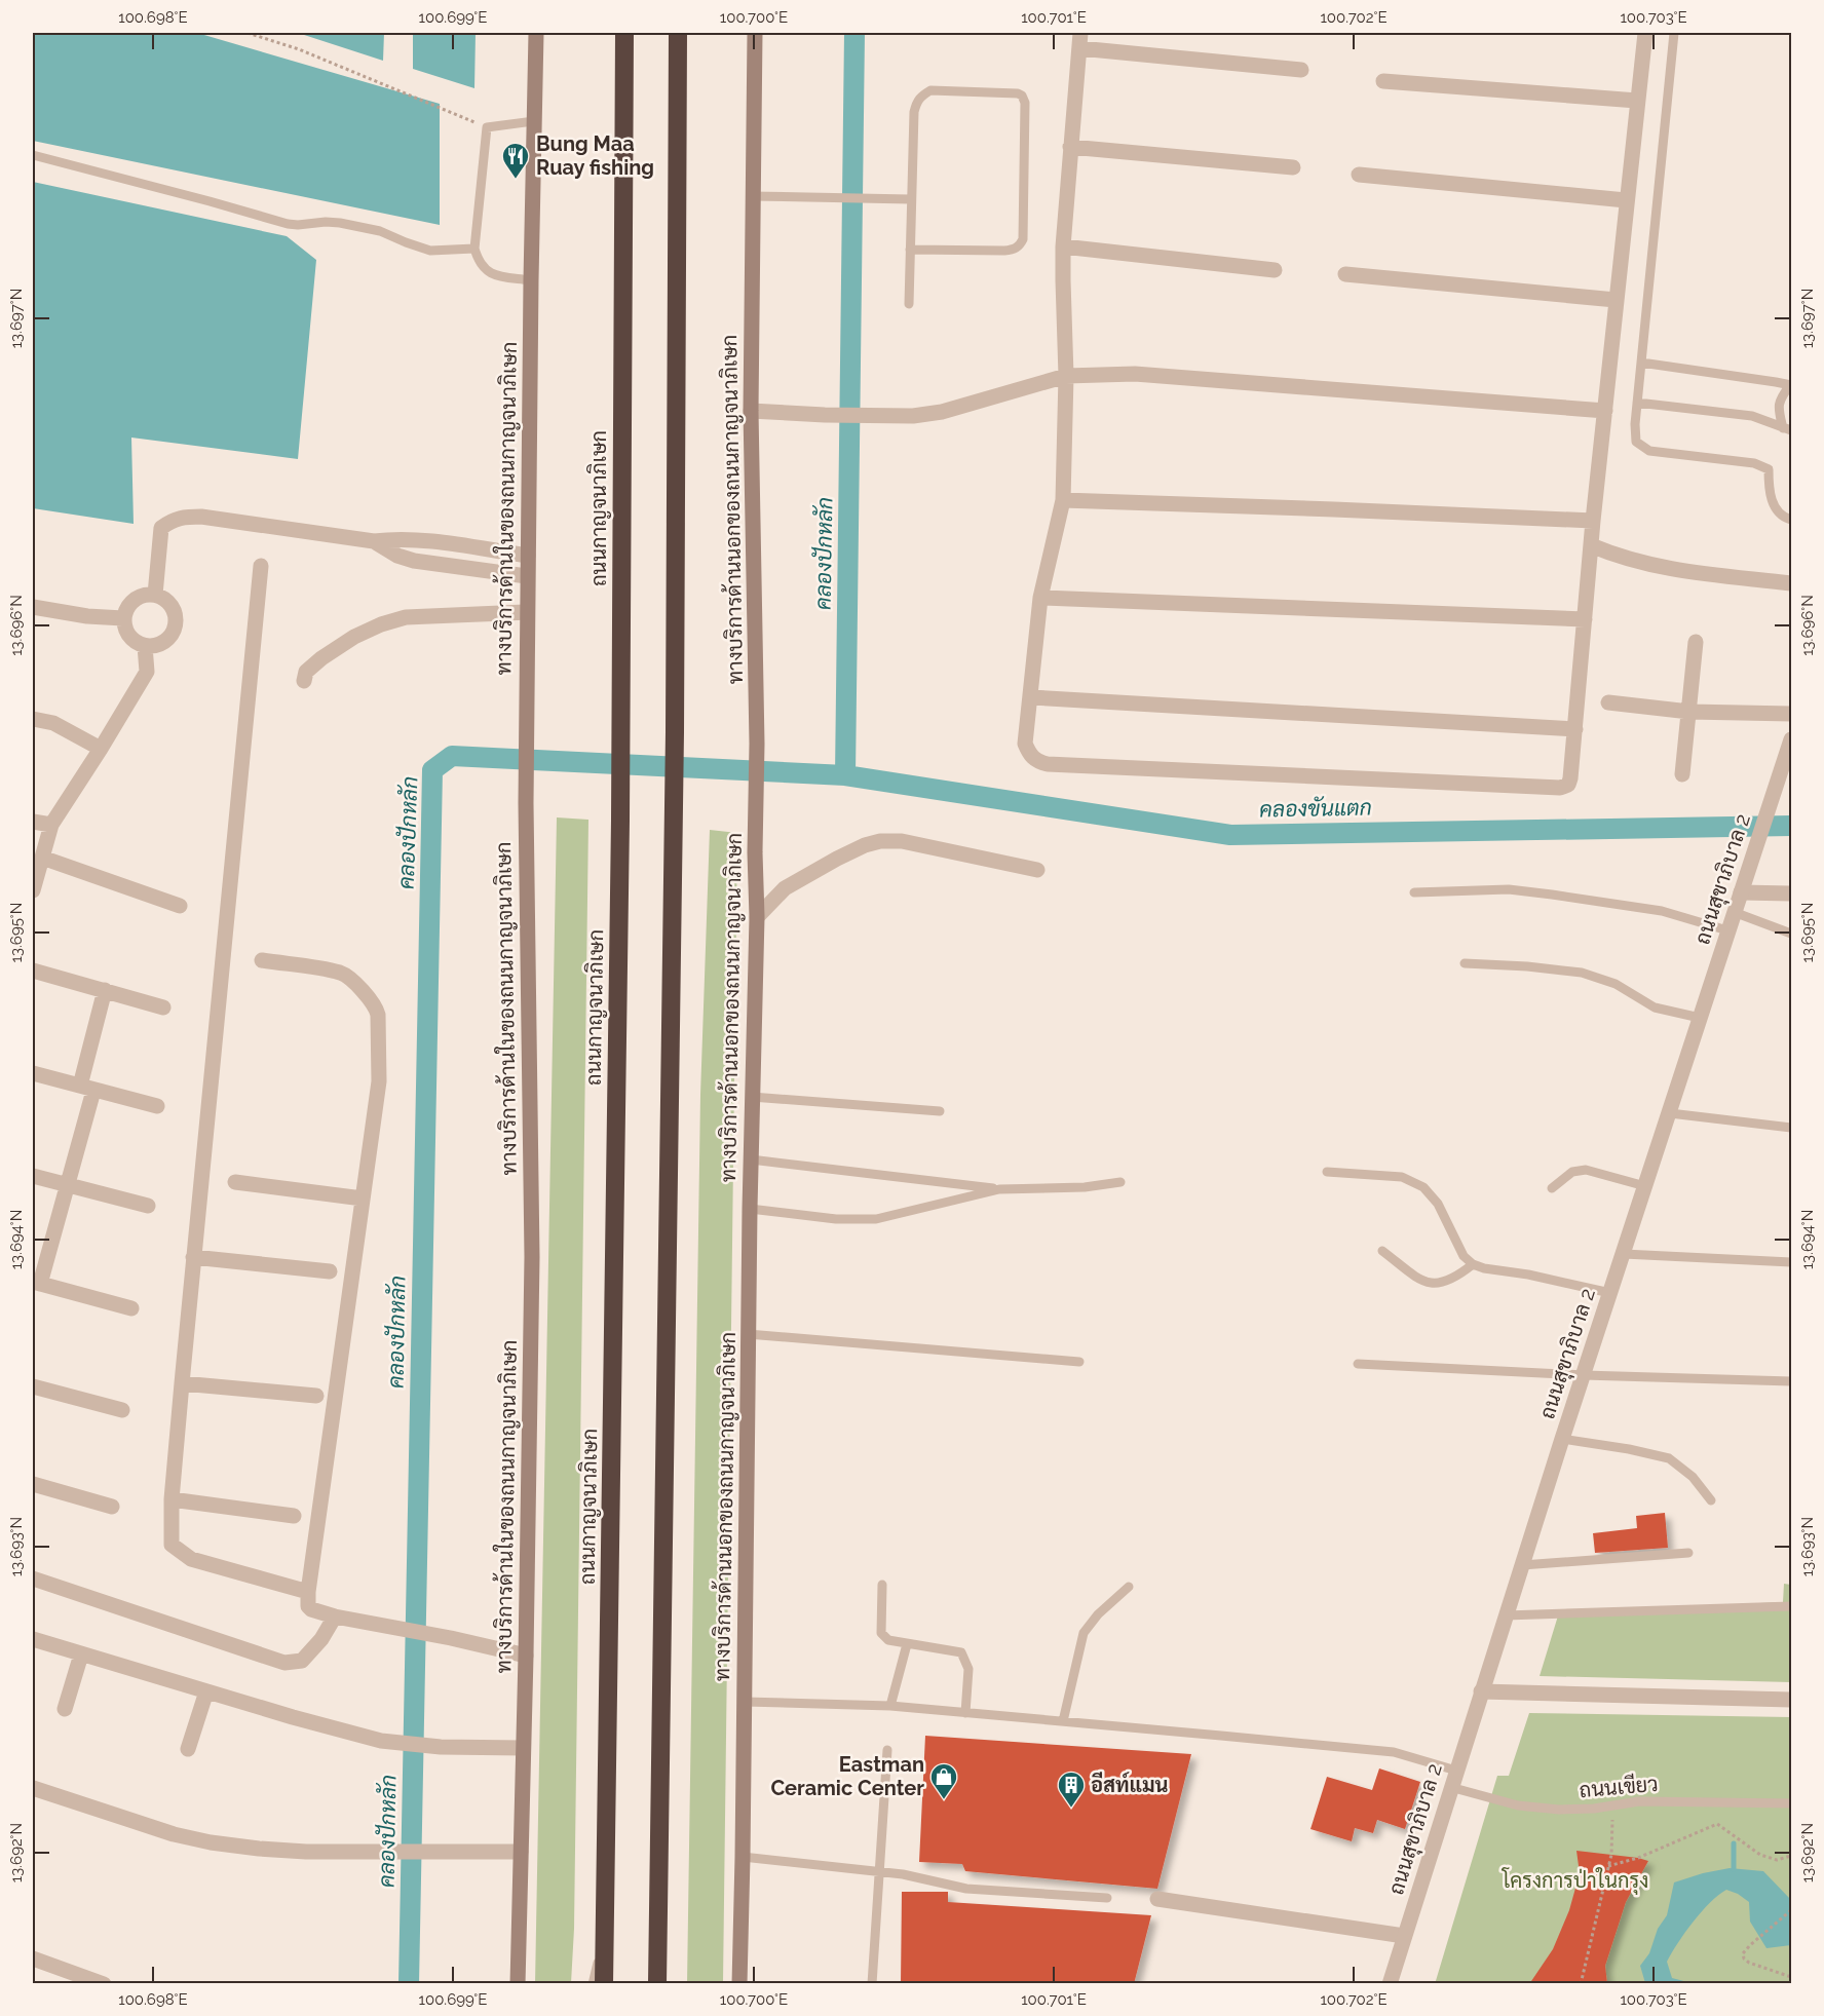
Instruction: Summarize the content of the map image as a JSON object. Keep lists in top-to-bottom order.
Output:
{
  "streets": {
    "highway": ["ถนนกาญจนาภิเษก"],
    "main road": ["ทางบริการด้านในของถนนกาญจนาภิเษก", "ทางบริการด้านนอกของถนนกาญจนาภิเษก"],
    "street": ["ถนนสุขาภิบาล 2"],
    "lane": ["ถนนเขียว"]
  },
  "crossings": [
    ["ถนนสุขาภิบาล 2", "ถนนเขียว"]
  ],
  "water": ["คลองปักหลัก", "คลองขันแตก"],
  "parks": ["โครงการป่าในกรุง"],
  "places": {
    "restaurant": ["Bung Maa Ruay fishing"],
    "shop": ["Eastman Ceramic Center"],
    "building": ["อีสท์แมน"]
  },
  "coordinates": [
    "100.698°E",
    "100.699°E",
    "100.700°E",
    "100.701°E",
    "100.702°E",
    "100.703°E",
    "13.697°N",
    "13.696°N",
    "13.695°N",
    "13.694°N",
    "13.693°N",
    "13.692°N"
  ]
}
